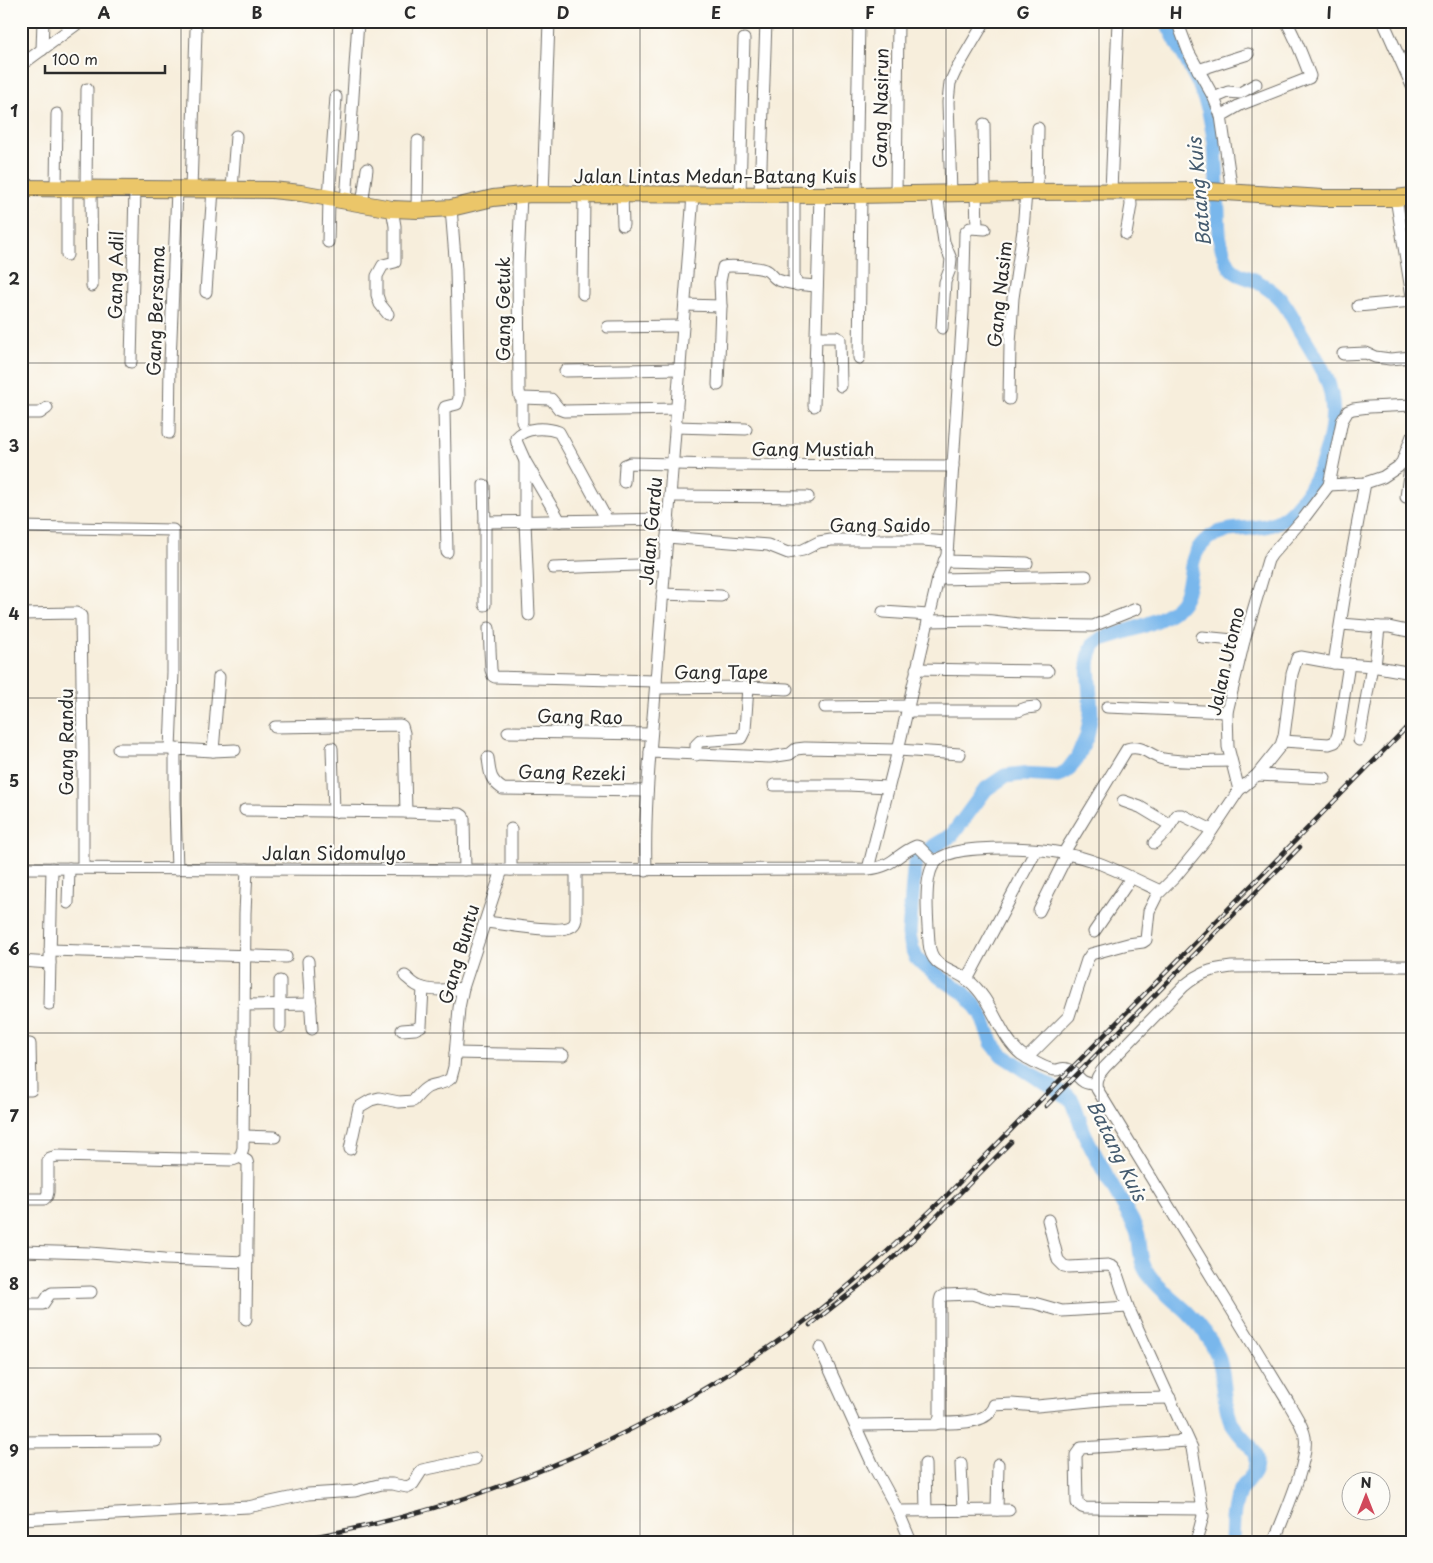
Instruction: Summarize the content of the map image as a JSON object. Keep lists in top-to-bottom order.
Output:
{
  "streets": {
    "highway": ["Jalan Lintas Medan–Batang Kuis"],
    "street": [
      "Gang Nasirun",
      "Gang Adil",
      "Gang Nasim",
      "Gang Getuk",
      "Gang Bersama",
      "Gang Mustiah",
      "Gang Saido",
      "Jalan Gardu",
      "Jalan Utomo",
      "Gang Tape",
      "Gang Rao",
      "Gang Randu",
      "Gang Rezeki",
      "Jalan Sidomulyo",
      "Gang Buntu"
    ]
  },
  "crossings": [
    ["Gang Nasirun", "Jalan Lintas Medan–Batang Kuis"],
    ["Jalan Lintas Medan–Batang Kuis", "Gang Adil"],
    ["Jalan Lintas Medan–Batang Kuis", "Gang Nasim"],
    ["Jalan Lintas Medan–Batang Kuis", "Gang Getuk"],
    ["Jalan Lintas Medan–Batang Kuis", "Gang Bersama"],
    ["Jalan Lintas Medan–Batang Kuis", "Jalan Gardu"],
    ["Gang Mustiah", "Jalan Gardu"],
    ["Gang Saido", "Jalan Gardu"],
    ["Jalan Gardu", "Gang Tape"],
    ["Jalan Gardu", "Gang Rao"],
    ["Jalan Gardu", "Gang Rezeki"],
    ["Jalan Gardu", "Jalan Sidomulyo"],
    ["Gang Randu", "Jalan Sidomulyo"],
    ["Jalan Sidomulyo", "Gang Buntu"]
  ],
  "water": ["Batang Kuis"],
  "scale_bar": "100 m",
  "north": "top",
  "grid": {
    "columns": [
      "A",
      "B",
      "C",
      "D",
      "E",
      "F",
      "G",
      "H",
      "I"
    ],
    "rows": [
      "1",
      "2",
      "3",
      "4",
      "5",
      "6",
      "7",
      "8",
      "9"
    ]
  }
}
